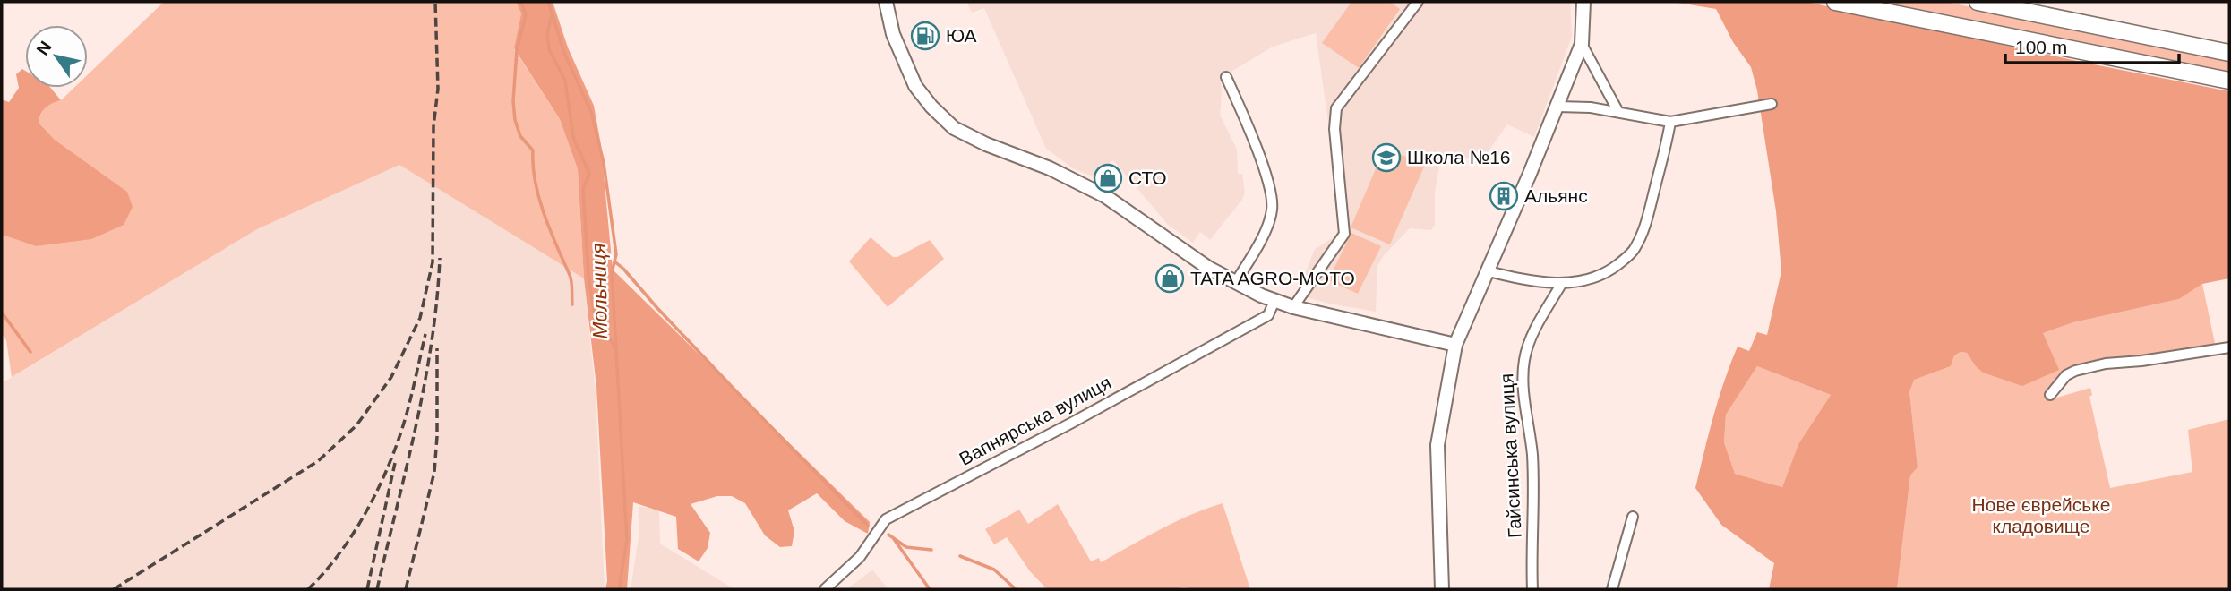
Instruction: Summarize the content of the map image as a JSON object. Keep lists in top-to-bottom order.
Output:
{
  "streets": {
    "street": ["Вапнярська вулиця", "Гайсинська вулиця"]
  },
  "water": ["Мольниця"],
  "parks": ["Нове єврейське кладовище"],
  "places": {
    "fuel station": ["ЮА"],
    "school or university": ["Школа №16"],
    "shop": ["СТО", "TATA AGRO-MOTO"],
    "building": ["Альянс"]
  },
  "scale_bar": "100 m",
  "north": "top left"
}
